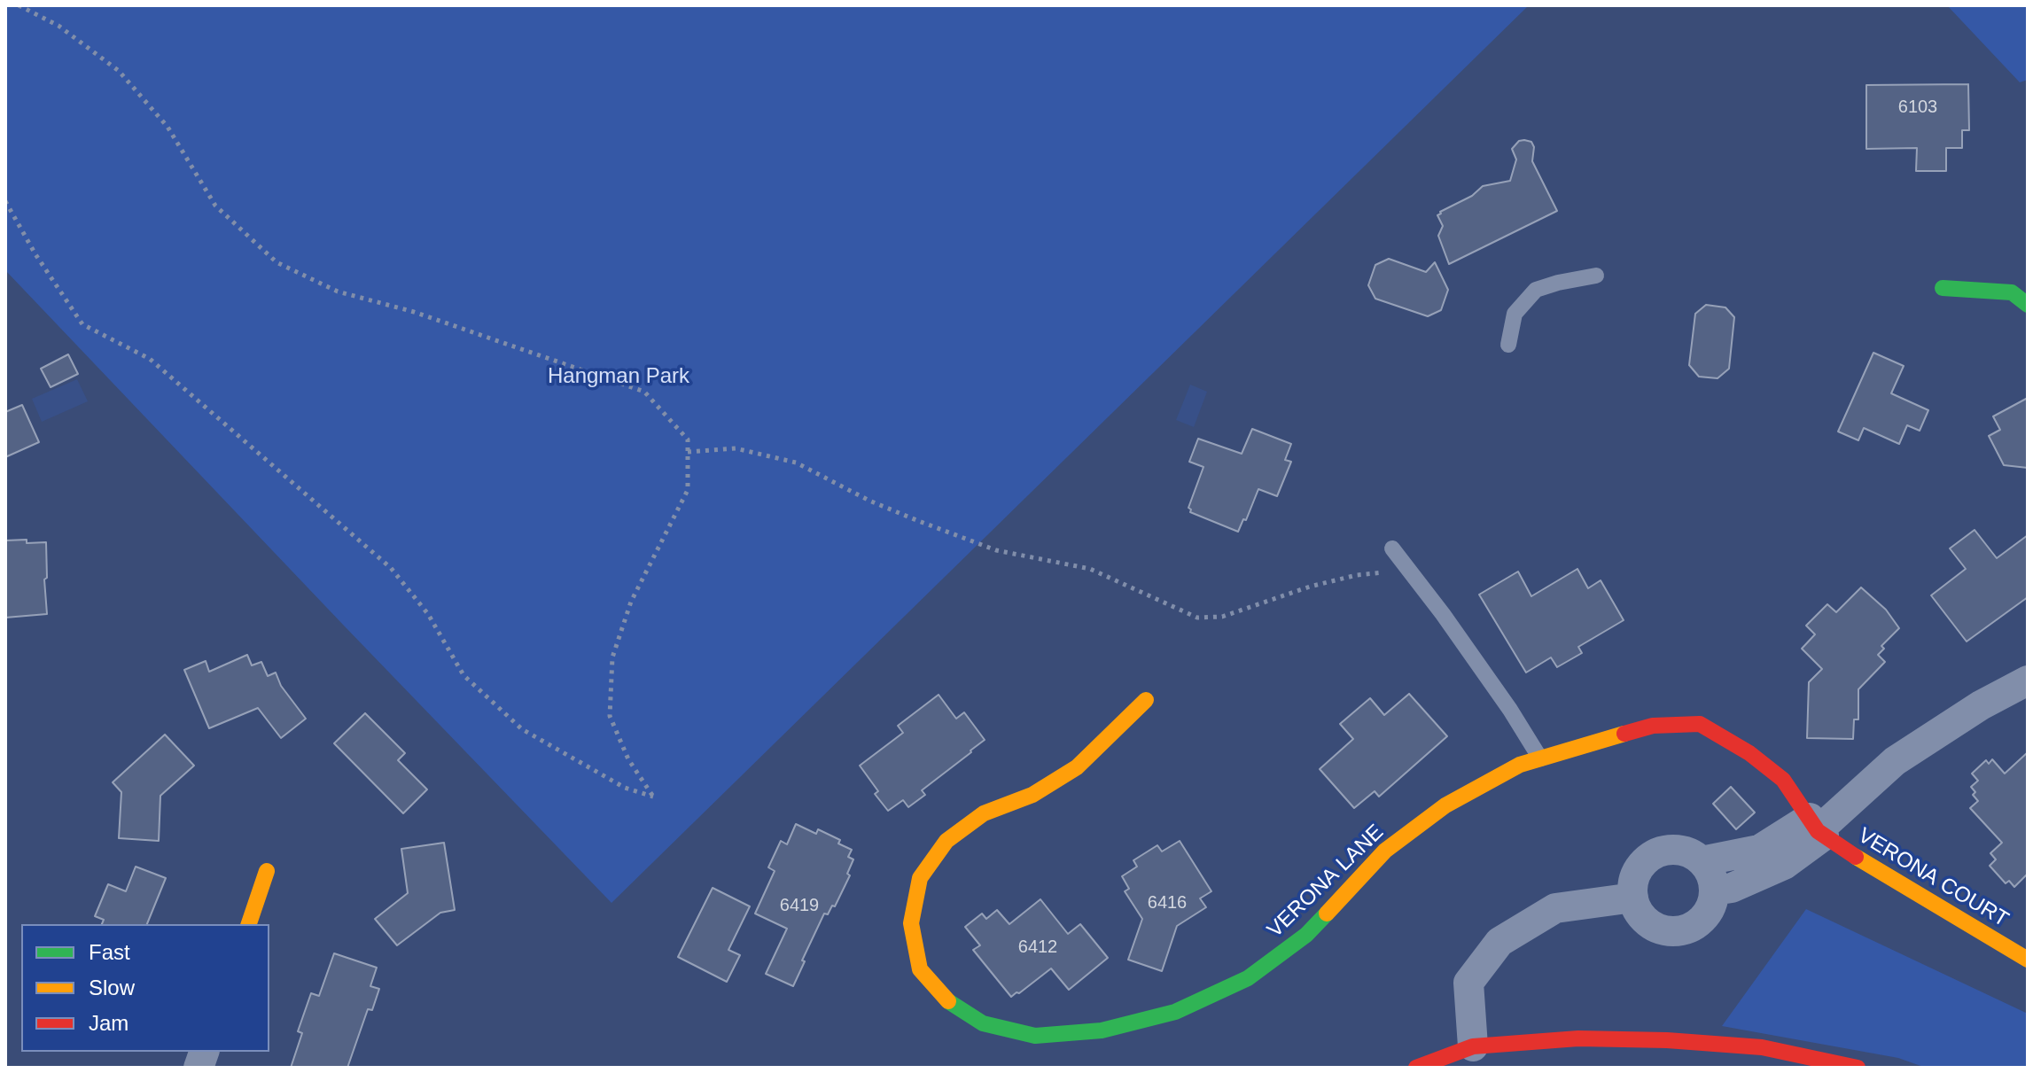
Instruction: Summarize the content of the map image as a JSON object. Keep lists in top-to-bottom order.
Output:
{
  "streets": {
    "street": ["VERONA COURT", "VERONA LANE"]
  },
  "crossings": [
    ["VERONA COURT", "VERONA LANE"]
  ],
  "parks": ["Hangman Park"],
  "house_numbers": [
    "6103",
    "6416",
    "6419",
    "6412"
  ],
  "legend": ["Fast", "Slow", "Jam"]
}
